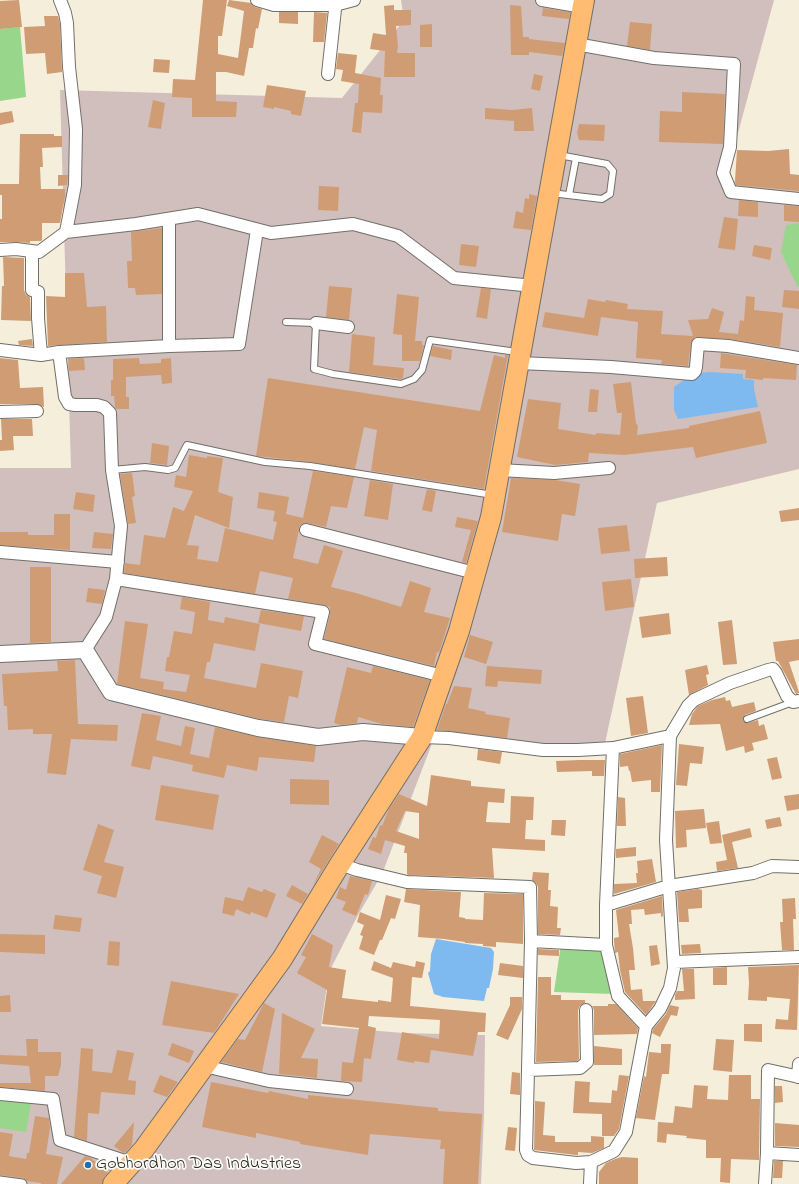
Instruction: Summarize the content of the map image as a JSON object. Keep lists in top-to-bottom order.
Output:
{
  "places": ["Gobhordhon Das Industries"]
}
